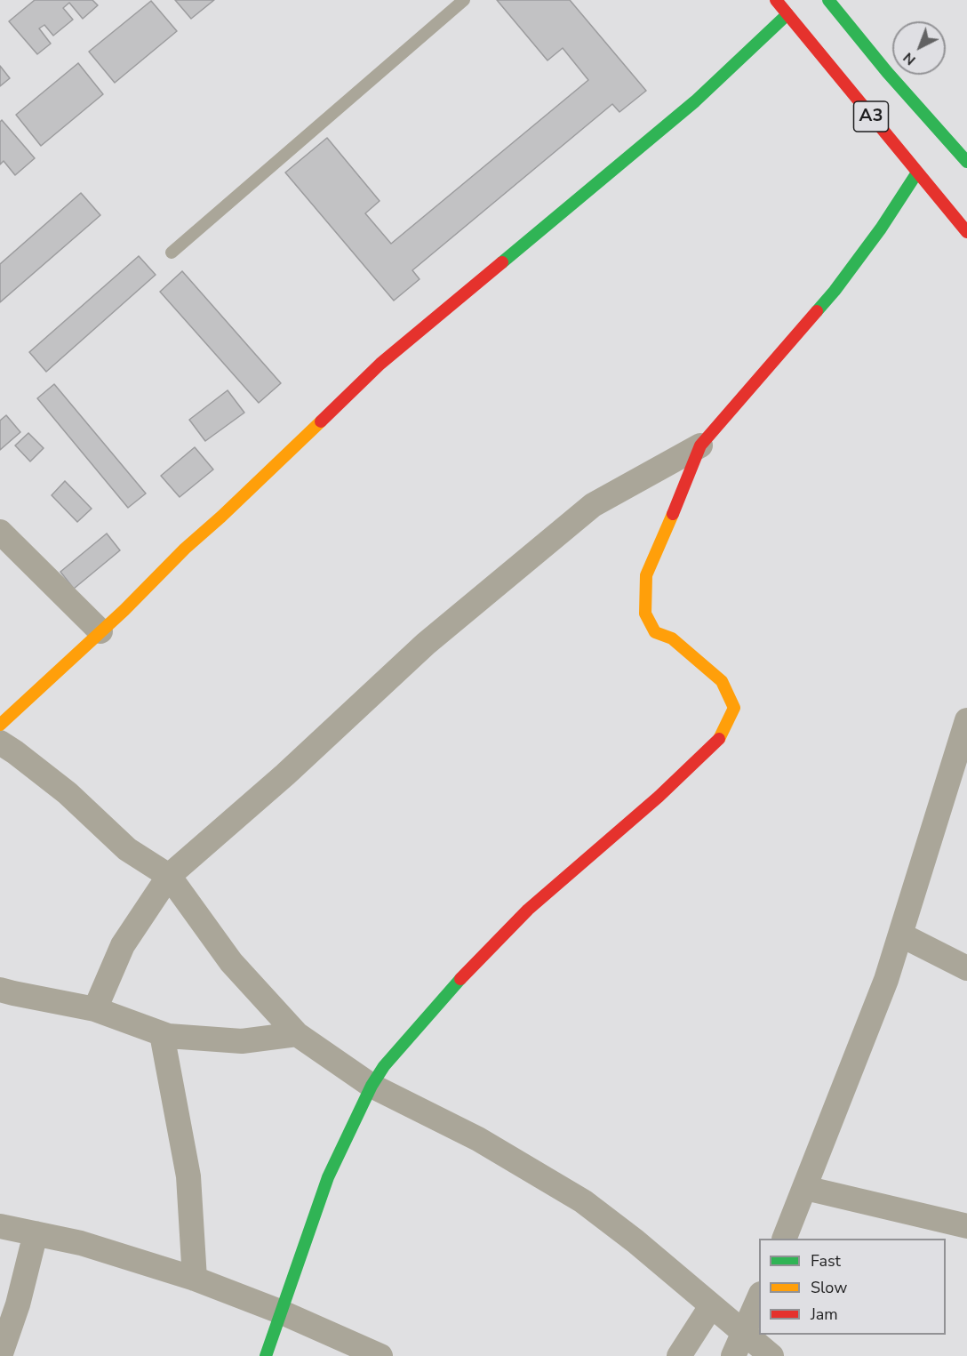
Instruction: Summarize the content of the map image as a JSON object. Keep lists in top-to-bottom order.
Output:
{
  "streets": {
    "main road": ["A3"]
  },
  "legend": ["Fast", "Slow", "Jam"],
  "north": "bottom left"
}
